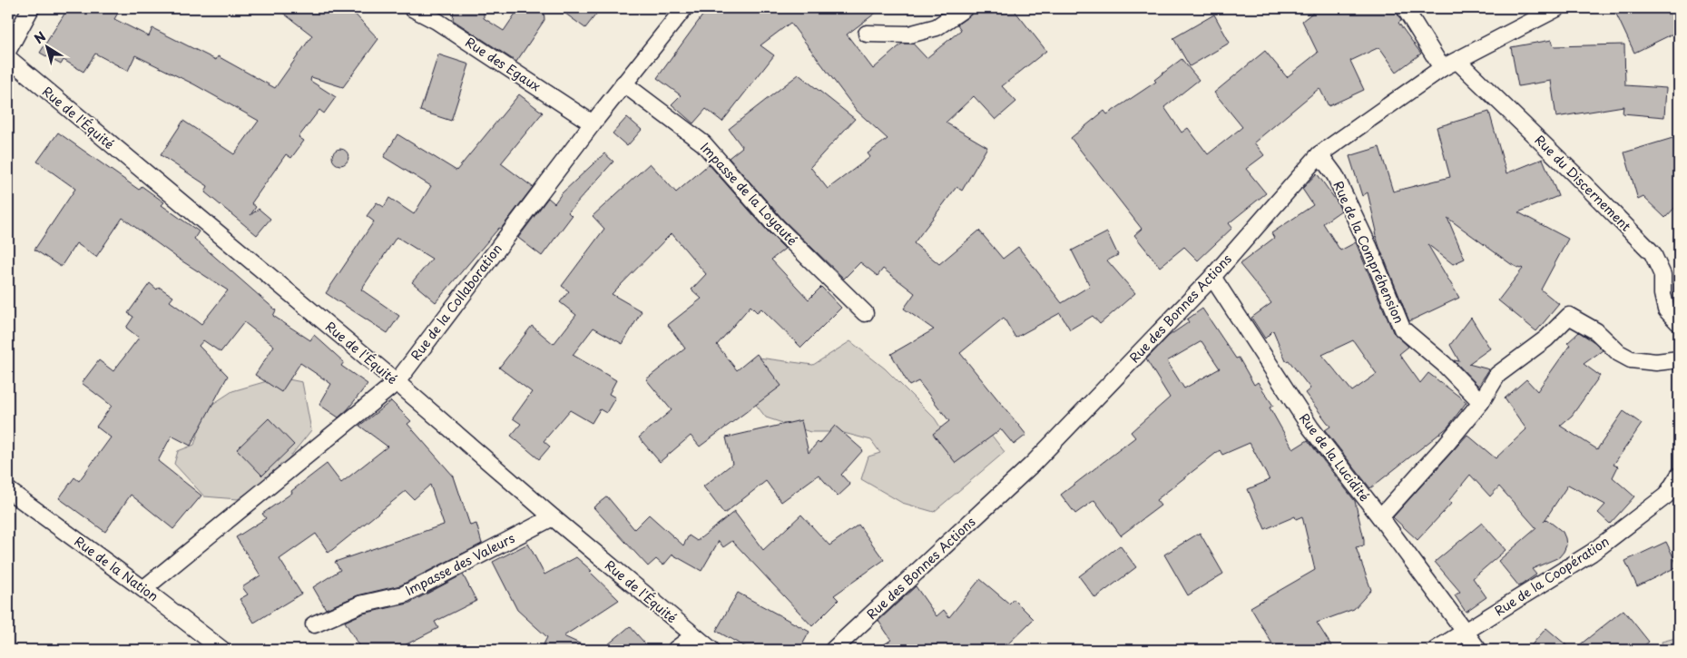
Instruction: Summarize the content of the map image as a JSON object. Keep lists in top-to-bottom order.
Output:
{
  "streets": {
    "street": [
      "Rue des Egaux",
      "Rue de l'Équité",
      "Rue du Discernement",
      "Impasse de la Loyauté",
      "Rue de la Compréhension",
      "Rue de la Collaboration",
      "Rue des Bonnes Actions",
      "Rue de la Lucidité",
      "Impasse des Valeurs",
      "Rue de la Nation",
      "Rue de la Coopération"
    ]
  },
  "crossings": [
    ["Rue des Egaux", "Rue de la Collaboration"],
    ["Rue de l'Équité", "Rue de la Collaboration"],
    ["Rue de l'Équité", "Impasse des Valeurs"],
    ["Rue du Discernement", "Rue des Bonnes Actions"],
    ["Impasse de la Loyauté", "Rue de la Collaboration"],
    ["Rue de la Compréhension", "Rue des Bonnes Actions"],
    ["Rue de la Collaboration", "Rue de la Nation"],
    ["Rue des Bonnes Actions", "Rue de la Lucidité"],
    ["Rue de la Lucidité", "Rue de la Coopération"]
  ],
  "north": "top left"
}
